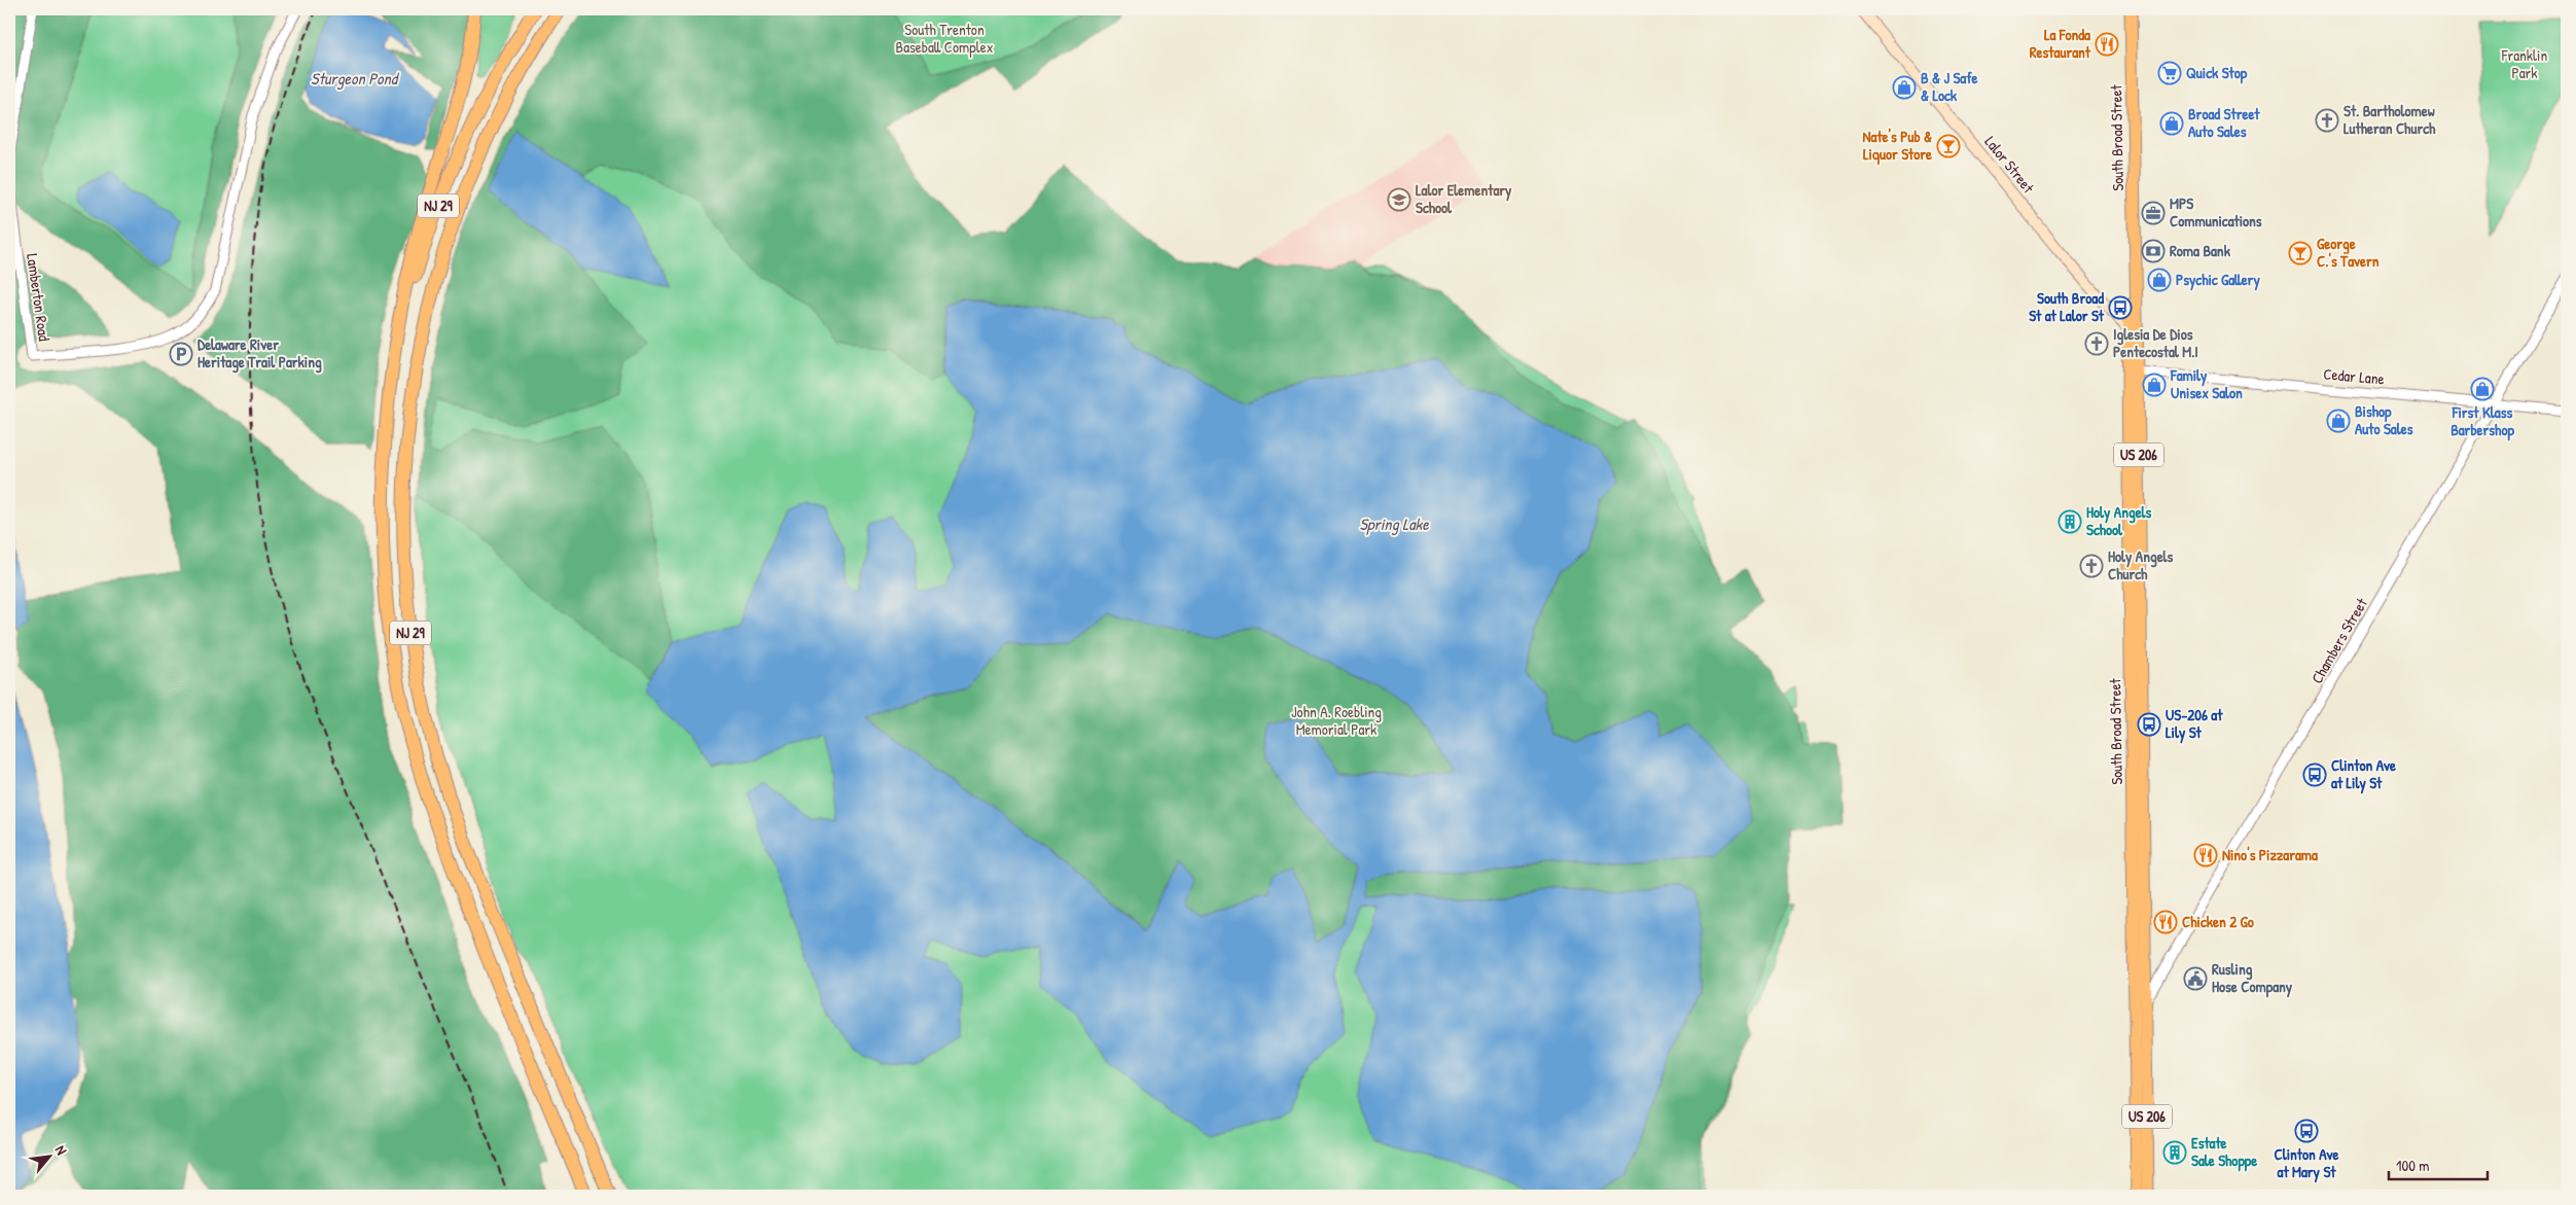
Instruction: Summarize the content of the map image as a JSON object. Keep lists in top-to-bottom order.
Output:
{
  "streets": {
    "highway": ["NJ 29"],
    "main road": ["South Broad Street", "Lalor Street", "US 206"],
    "street": ["Lamberton Road", "Cedar Lane", "Chambers Street"]
  },
  "crossings": [
    ["South Broad Street", "Lalor Street"],
    ["South Broad Street", "Cedar Lane"],
    ["South Broad Street", "Chambers Street"],
    ["Cedar Lane", "Chambers Street"]
  ],
  "water": ["Sturgeon Pond", "Spring Lake"],
  "parks": ["South Trenton Baseball Complex", "Franklin Park", "John A. Roebling Memorial Park"],
  "places": {
    "restaurant": ["La Fonda Restaurant", "Nino's Pizzarama", "Chicken 2 Go"],
    "supermarket": ["Quick Stop"],
    "shop": [
      "B & J Safe & Lock",
      "Broad Street Auto Sales",
      "Psychic Gallery",
      "Family Unisex Salon",
      "First Klass Barbershop",
      "Bishop Auto Sales"
    ],
    "church": ["St. Bartholomew Lutheran Church", "Iglesia De Dios Pentecostal M.I", "Holy Angels Church"],
    "bar": ["Nate's Pub & Liquor Store", "George C.'s Tavern"],
    "school or university": ["Lalor Elementary School"],
    "office": ["MPS Communications"],
    "bank": ["Roma Bank"],
    "bus stop": [
      "South Broad St at Lalor St",
      "US-206 at Lily St",
      "Clinton Ave at Lily St",
      "Clinton Ave at Mary St"
    ],
    "parking": ["Delaware River Heritage Trail Parking"],
    "building": ["Holy Angels School", "Estate Sale Shoppe"],
    "public building": ["Rusling Hose Company"]
  },
  "scale_bar": "100 m",
  "north": "top right"
}
